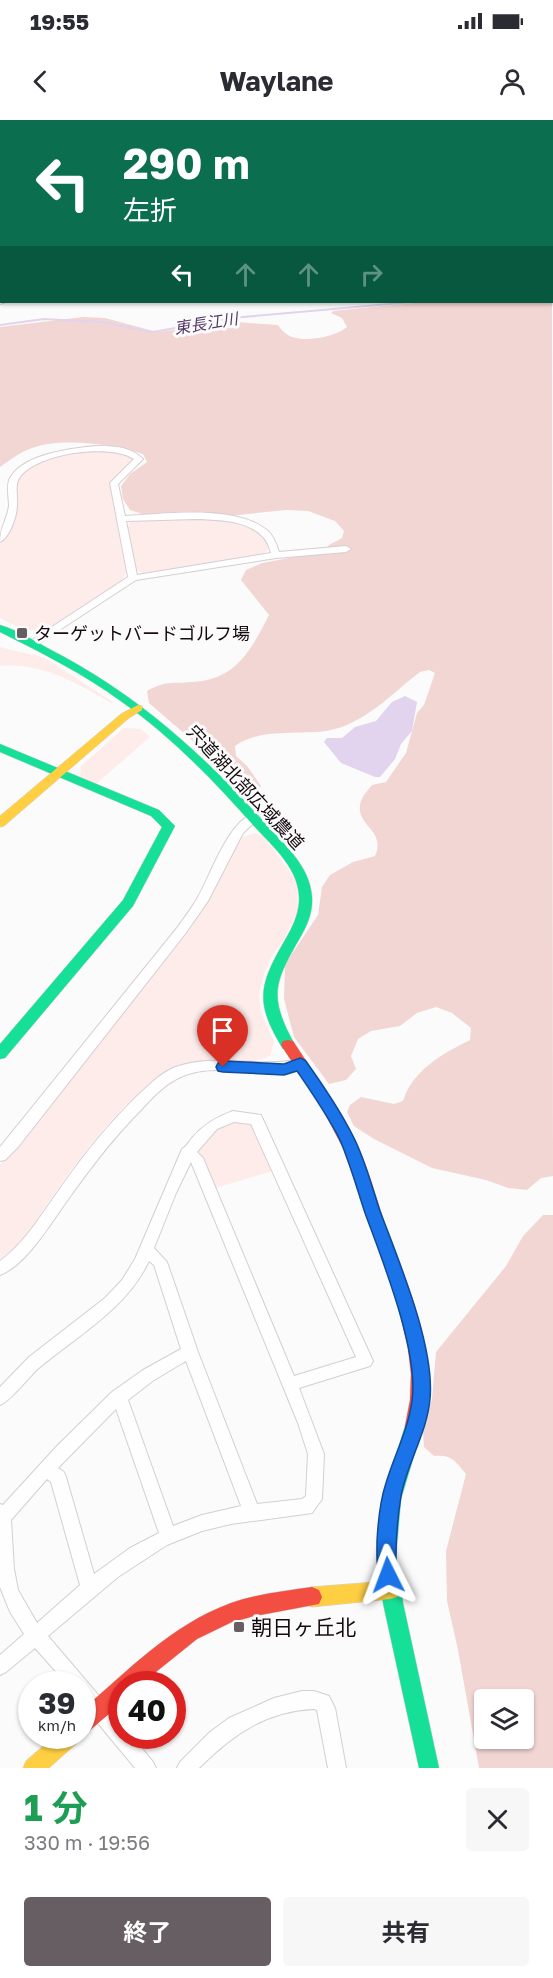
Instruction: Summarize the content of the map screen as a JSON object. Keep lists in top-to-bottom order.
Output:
{
  "streets": {
    "street": ["宍道湖北部広域農道"]
  },
  "water": ["東長江川"],
  "places": {
    "transit": ["ターゲットバードゴルフ場", "朝日ヶ丘北"]
  },
  "page": {
    "status": "19:55",
    "header": "Waylane",
    "turn": ["290 m", "左折"],
    "speed": "39 km/h",
    "limit": "40",
    "heading": ["1 分", "330 m · 19:56"],
    "buttons": ["終了", "共有"]
  }
}
